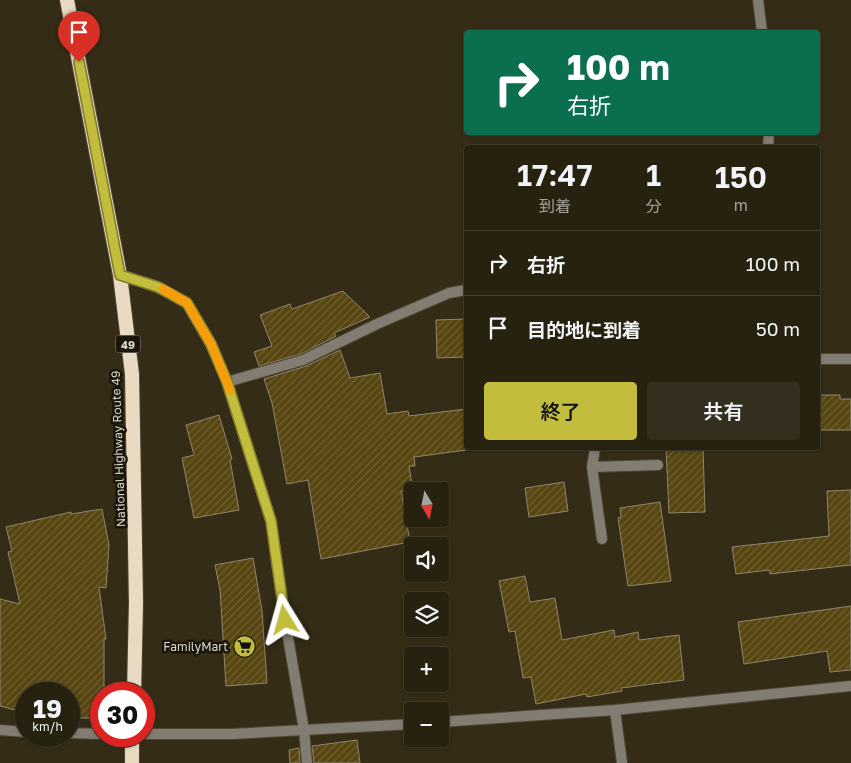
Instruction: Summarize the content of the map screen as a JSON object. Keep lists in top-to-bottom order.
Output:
{
  "streets": {
    "highway": ["49", "National Highway Route 49"]
  },
  "places": {
    "supermarket": ["FamilyMart"]
  },
  "north": "bottom",
  "page": {
    "turn": ["100 m", "右折"],
    "eta": [
      "17:47",
      "到着",
      "1",
      "分",
      "150",
      "m"
    ],
    "list": [
      {
        "name": "右折",
        "value": "100 m"
      },
      {
        "name": "目的地に到着",
        "value": "50 m"
      }
    ],
    "buttons": ["終了", "共有"],
    "map_buttons": ["+", "−"],
    "speed": "19 km/h",
    "limit": "30"
  }
}
